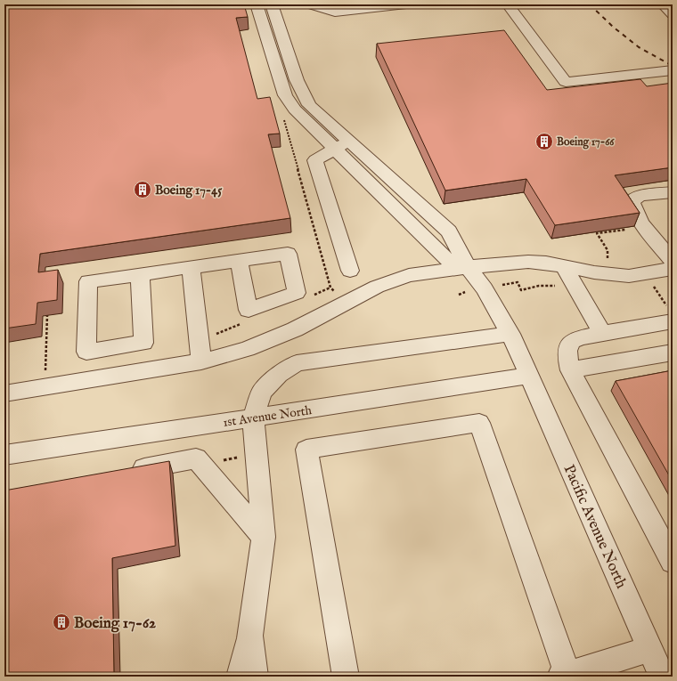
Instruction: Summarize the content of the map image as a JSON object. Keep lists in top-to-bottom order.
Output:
{
  "streets": {
    "street": ["1st Avenue North", "Pacific Avenue North"]
  },
  "crossings": [
    ["1st Avenue North", "Pacific Avenue North"]
  ],
  "places": {
    "building": ["Boeing 17-66", "Boeing 17-45", "Boeing 17-62"]
  }
}
